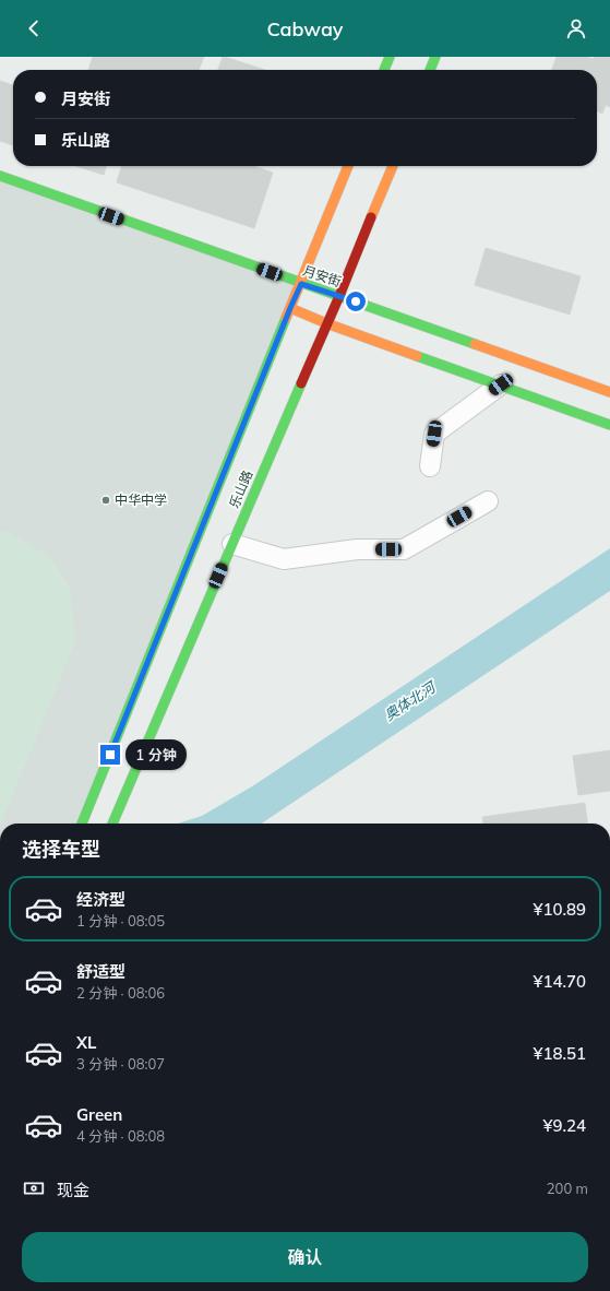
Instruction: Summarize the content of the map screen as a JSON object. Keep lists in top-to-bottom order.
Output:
{
  "streets": {
    "street": ["月安街", "乐山路"]
  },
  "crossings": [
    ["月安街", "乐山路"]
  ],
  "water": ["奥体北河"],
  "places": ["中华中学"],
  "page": {
    "header": "Cabway",
    "banner": ["月安街", "乐山路"],
    "bubble": "1 分钟",
    "heading": "选择车型",
    "list": [
      {
        "name": "经济型",
        "note": "1 分钟 · 08:05",
        "value": "¥10.89"
      },
      {
        "name": "舒适型",
        "note": "2 分钟 · 08:06",
        "value": "¥14.70"
      },
      {
        "name": "XL",
        "note": "3 分钟 · 08:07",
        "value": "¥18.51"
      },
      {
        "name": "Green",
        "note": "4 分钟 · 08:08",
        "value": "¥9.24"
      }
    ],
    "pay": ["现金", "200 m"],
    "buttons": "确认"
  }
}
